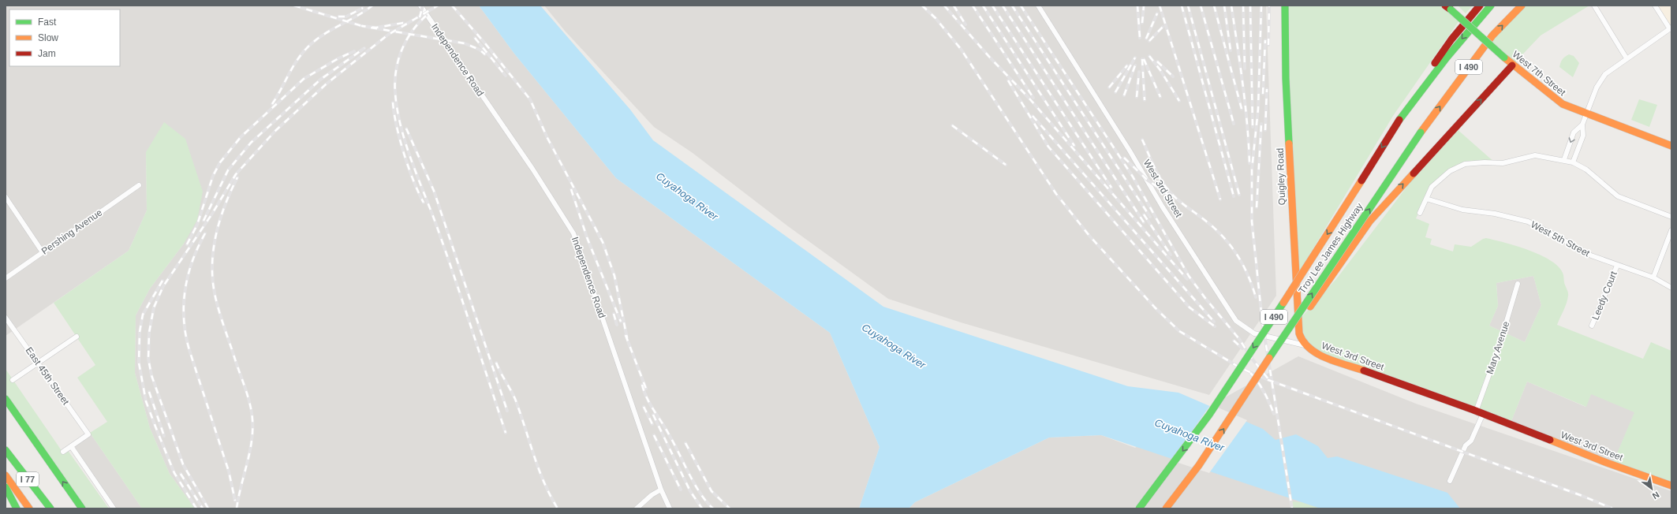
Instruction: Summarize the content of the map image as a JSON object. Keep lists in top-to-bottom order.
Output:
{
  "streets": {
    "main road": [
      "I 490",
      "West 7th Street",
      "Quigley Road",
      "West 3rd Street",
      "Troy Lee James Highway",
      "I 77"
    ],
    "street": [
      "Independence Road",
      "Pershing Avenue",
      "West 5th Street",
      "Leedy Court",
      "Mary Avenue",
      "East 45th Street"
    ]
  },
  "crossings": [
    ["Quigley Road", "West 3rd Street"],
    ["West 3rd Street", "Mary Avenue"],
    ["West 5th Street", "Leedy Court"]
  ],
  "water": ["Cuyahoga River"],
  "legend": ["Fast", "Slow", "Jam"],
  "north": "bottom right"
}
